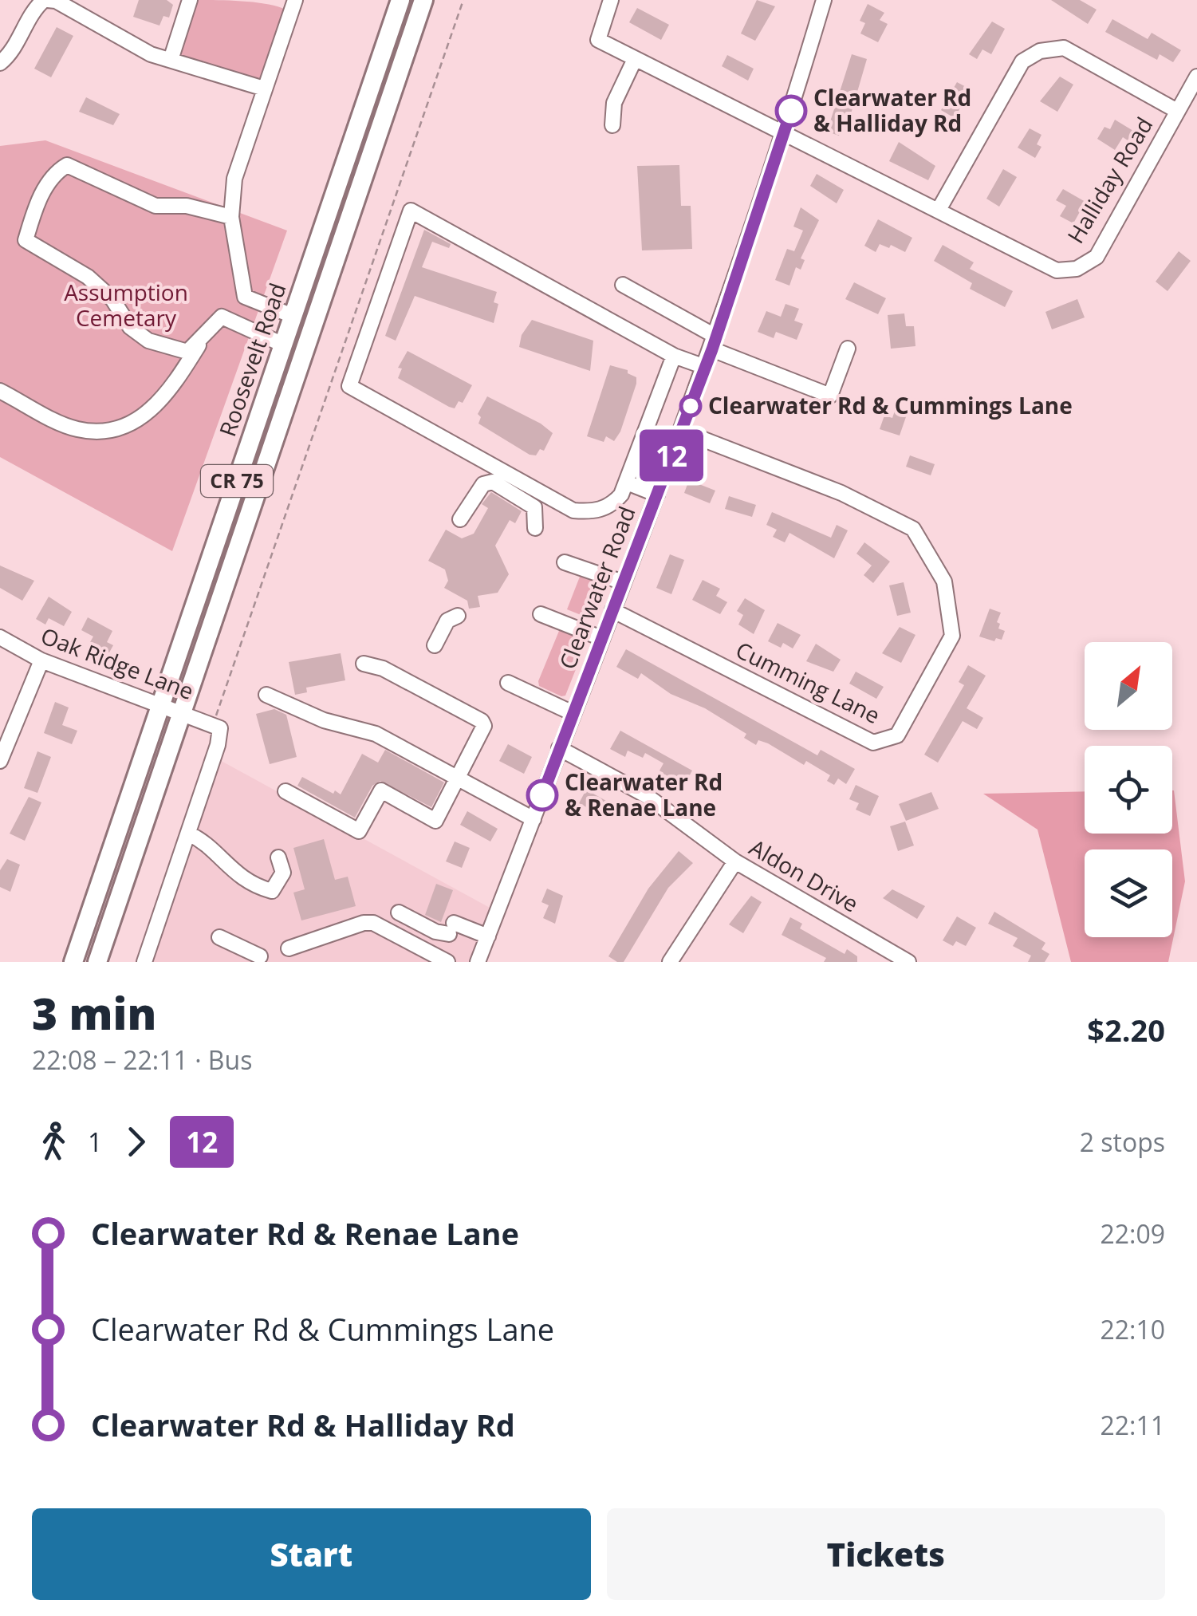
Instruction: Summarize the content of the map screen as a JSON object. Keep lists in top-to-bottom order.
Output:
{
  "streets": {
    "main road": ["Roosevelt Road", "CR 75"],
    "street": [
      "Halliday Road",
      "Clearwater Road",
      "Oak Ridge Lane",
      "Cumming Lane",
      "Aldon Drive"
    ]
  },
  "crossings": [
    ["Halliday Road", "Clearwater Road"],
    ["Roosevelt Road", "Oak Ridge Lane"],
    ["Clearwater Road", "Cumming Lane"],
    ["Clearwater Road", "Aldon Drive"]
  ],
  "parks": ["Assumption Cemetary"],
  "places": ["Clearwater Rd & Halliday Rd", "Clearwater Rd & Cummings Lane", "Clearwater Rd & Renae Lane"],
  "lines": ["bus line 12"],
  "north": "top right",
  "page": {
    "on_map": "12",
    "heading": ["3 min", "22:08 – 22:11 · Bus", "$2.20"],
    "legs": ["1", "12", "2 stops"],
    "list": [
      {
        "name": "Clearwater Rd & Renae Lane",
        "value": "22:09"
      },
      {
        "name": "Clearwater Rd & Cummings Lane",
        "value": "22:10"
      },
      {
        "name": "Clearwater Rd & Halliday Rd",
        "value": "22:11"
      }
    ],
    "buttons": ["Start", "Tickets"]
  }
}
